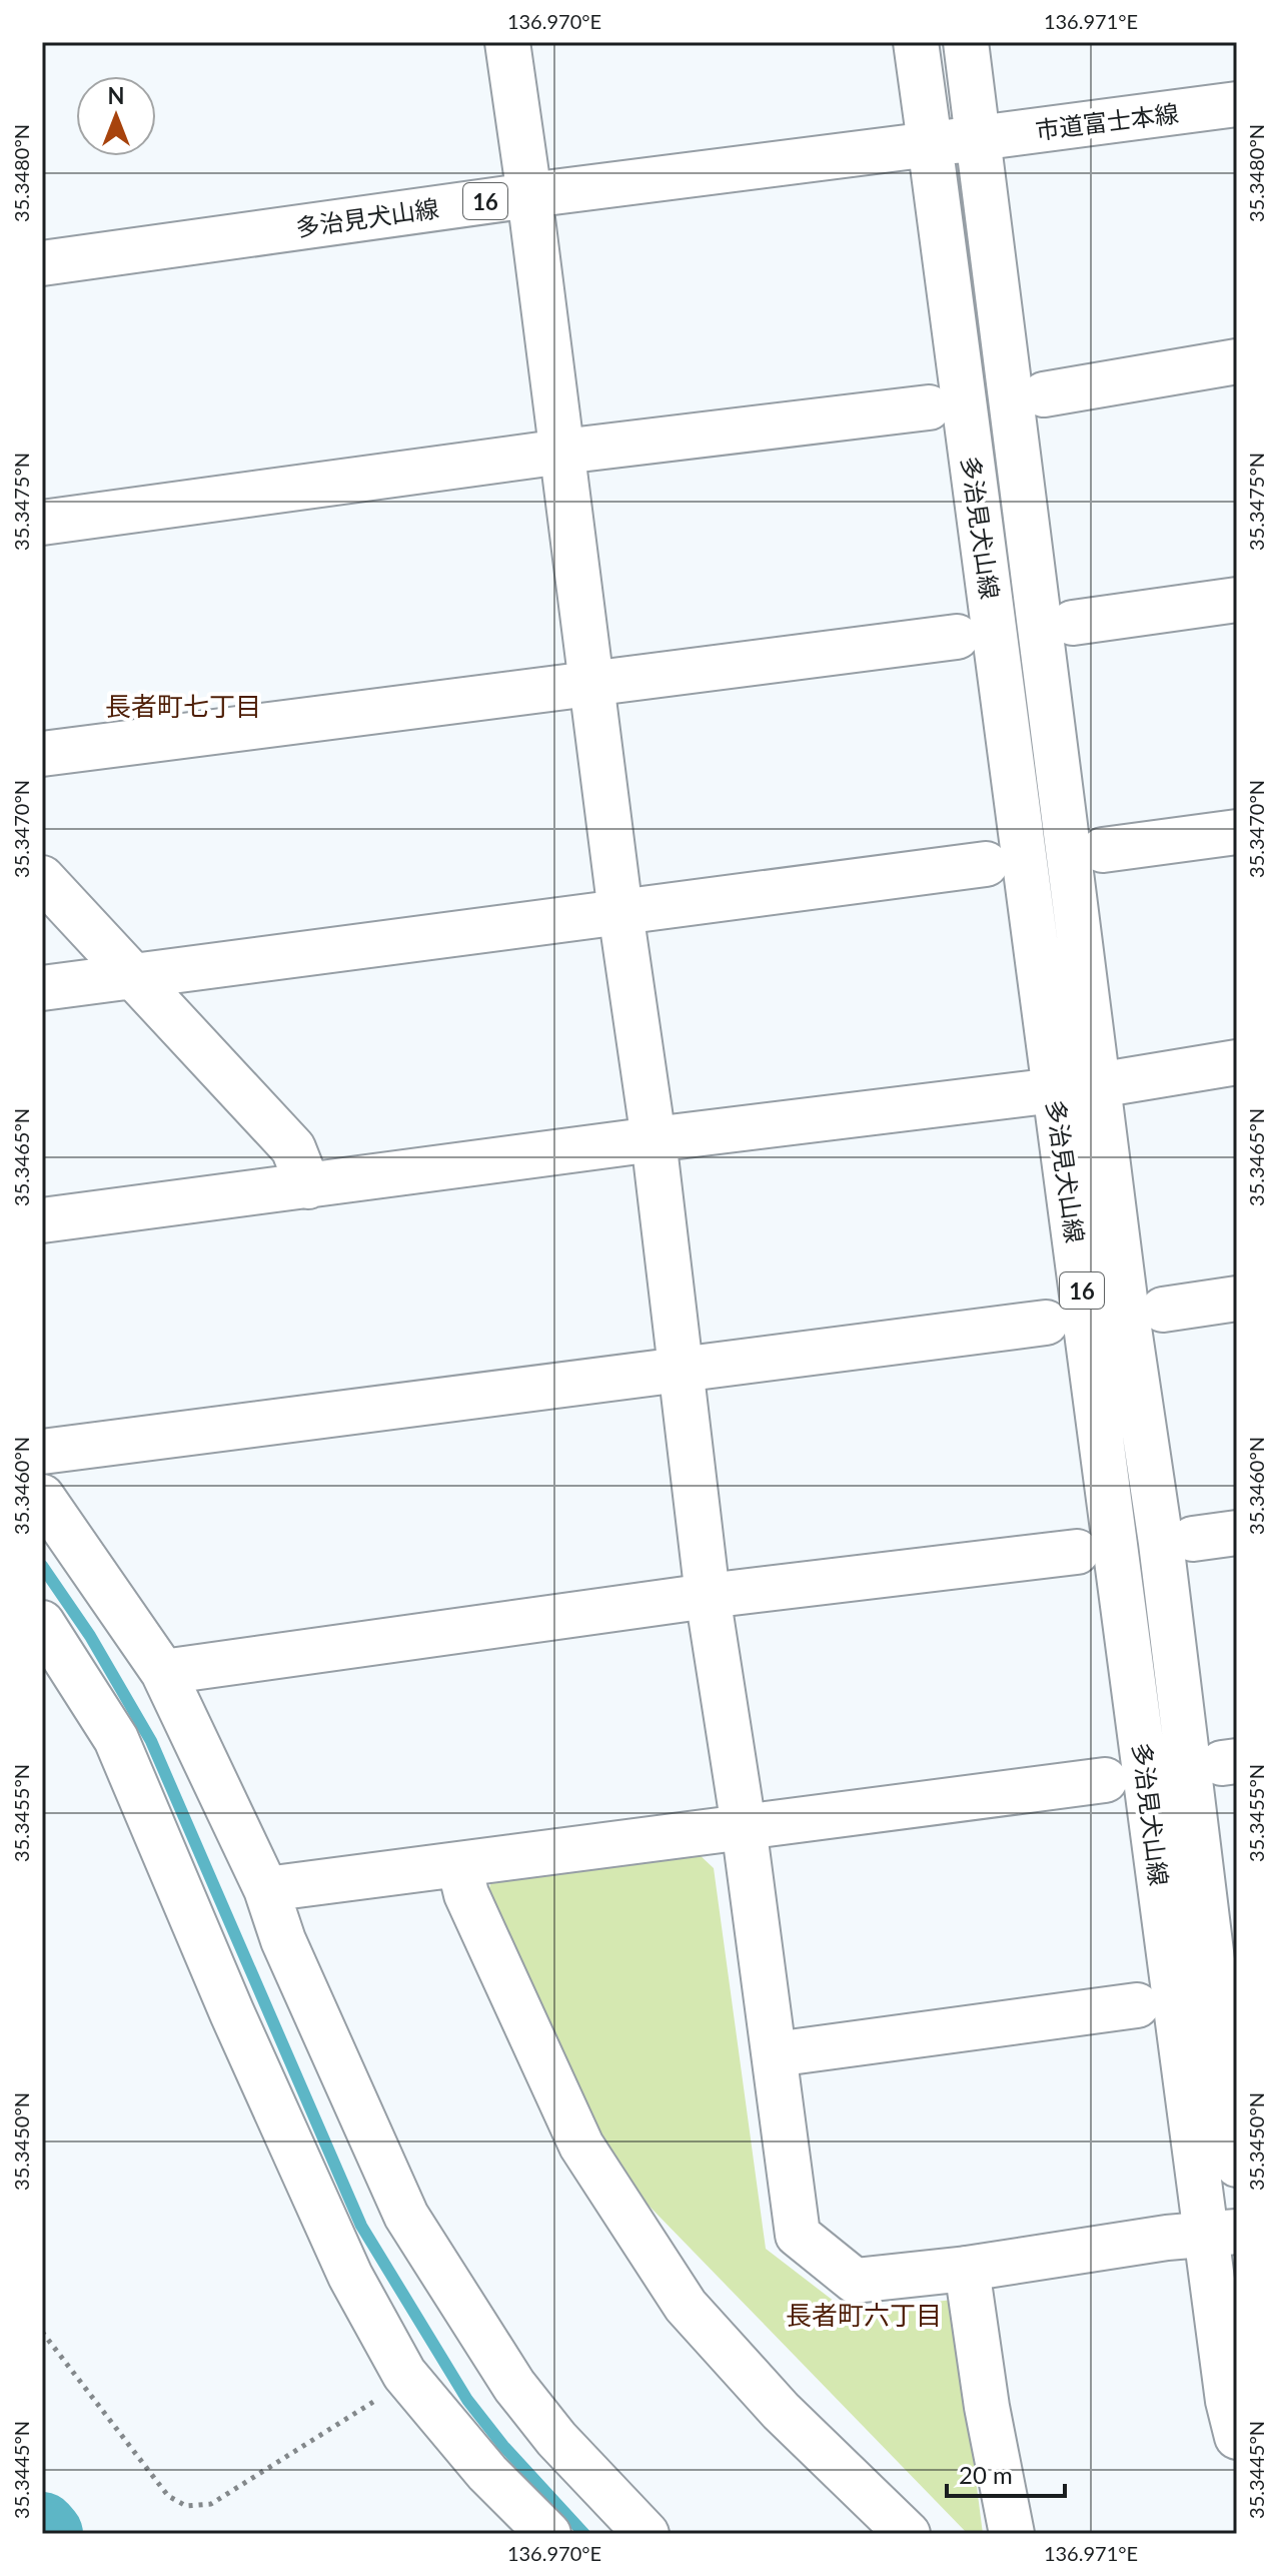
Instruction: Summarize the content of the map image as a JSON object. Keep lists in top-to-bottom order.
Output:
{
  "streets": {
    "street": ["市道富士本線", "16", "多治見犬山線"]
  },
  "crossings": [
    ["市道富士本線", "多治見犬山線"]
  ],
  "districts": ["長者町七丁目", "長者町六丁目"],
  "scale_bar": "20 m",
  "north": "top",
  "coordinates": [
    "136.970°E",
    "136.971°E",
    "35.3480°N",
    "35.3475°N",
    "35.3470°N",
    "35.3465°N",
    "35.3460°N",
    "35.3455°N",
    "35.3450°N",
    "35.3445°N"
  ]
}
